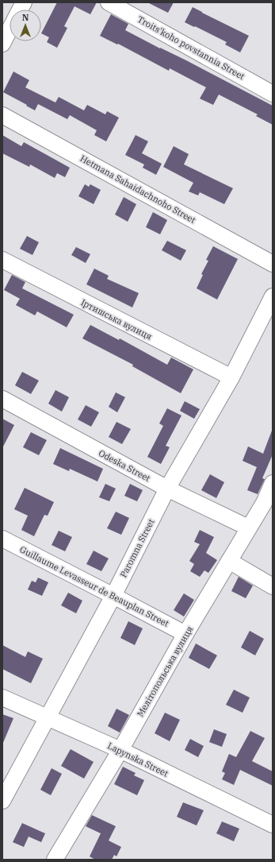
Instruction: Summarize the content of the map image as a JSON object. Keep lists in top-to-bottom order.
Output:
{
  "streets": {
    "street": [
      "Troits'koho povstannia Street",
      "Hetmana Sahaidachnoho Street",
      "Іртишська вулиця",
      "Odeska Street",
      "Paromna Street",
      "Guillaume Levasseur de Beauplan Street",
      "Мелітопольська вулиця",
      "Lapynska Street"
    ]
  },
  "crossings": [
    ["Іртишська вулиця", "Paromna Street"],
    ["Odeska Street", "Paromna Street"],
    ["Odeska Street", "Мелітопольська вулиця"],
    ["Paromna Street", "Guillaume Levasseur de Beauplan Street"],
    ["Paromna Street", "Lapynska Street"],
    ["Guillaume Levasseur de Beauplan Street", "Мелітопольська вулиця"],
    ["Мелітопольська вулиця", "Lapynska Street"]
  ],
  "north": "top"
}
